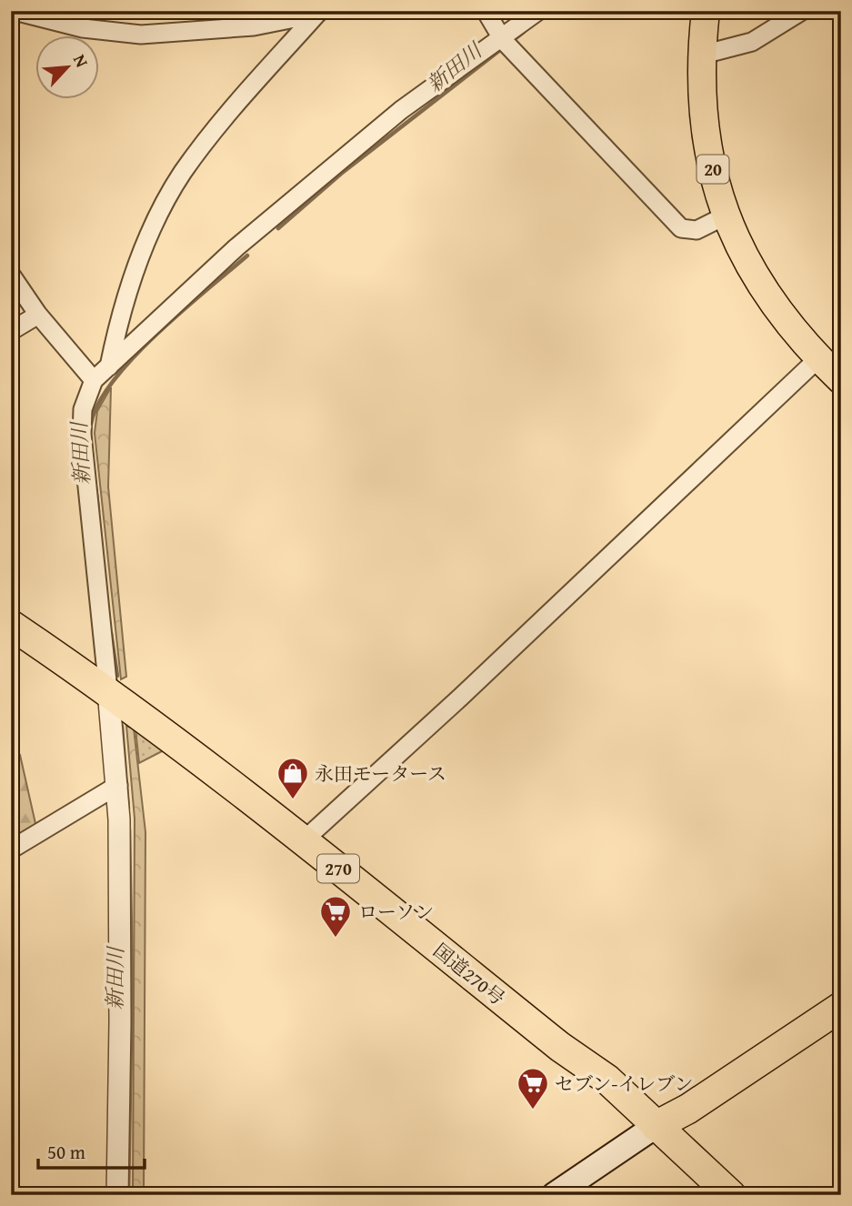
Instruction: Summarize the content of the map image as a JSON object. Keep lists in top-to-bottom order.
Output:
{
  "streets": {
    "highway": ["270", "国道270号"],
    "main road": ["20"]
  },
  "crossings": [
    ["270", "国道270号"]
  ],
  "water": ["新田川"],
  "places": {
    "shop": ["永田モータース"],
    "supermarket": ["ローソン", "セブン-イレブン"]
  },
  "scale_bar": "50 m",
  "north": "top right"
}
